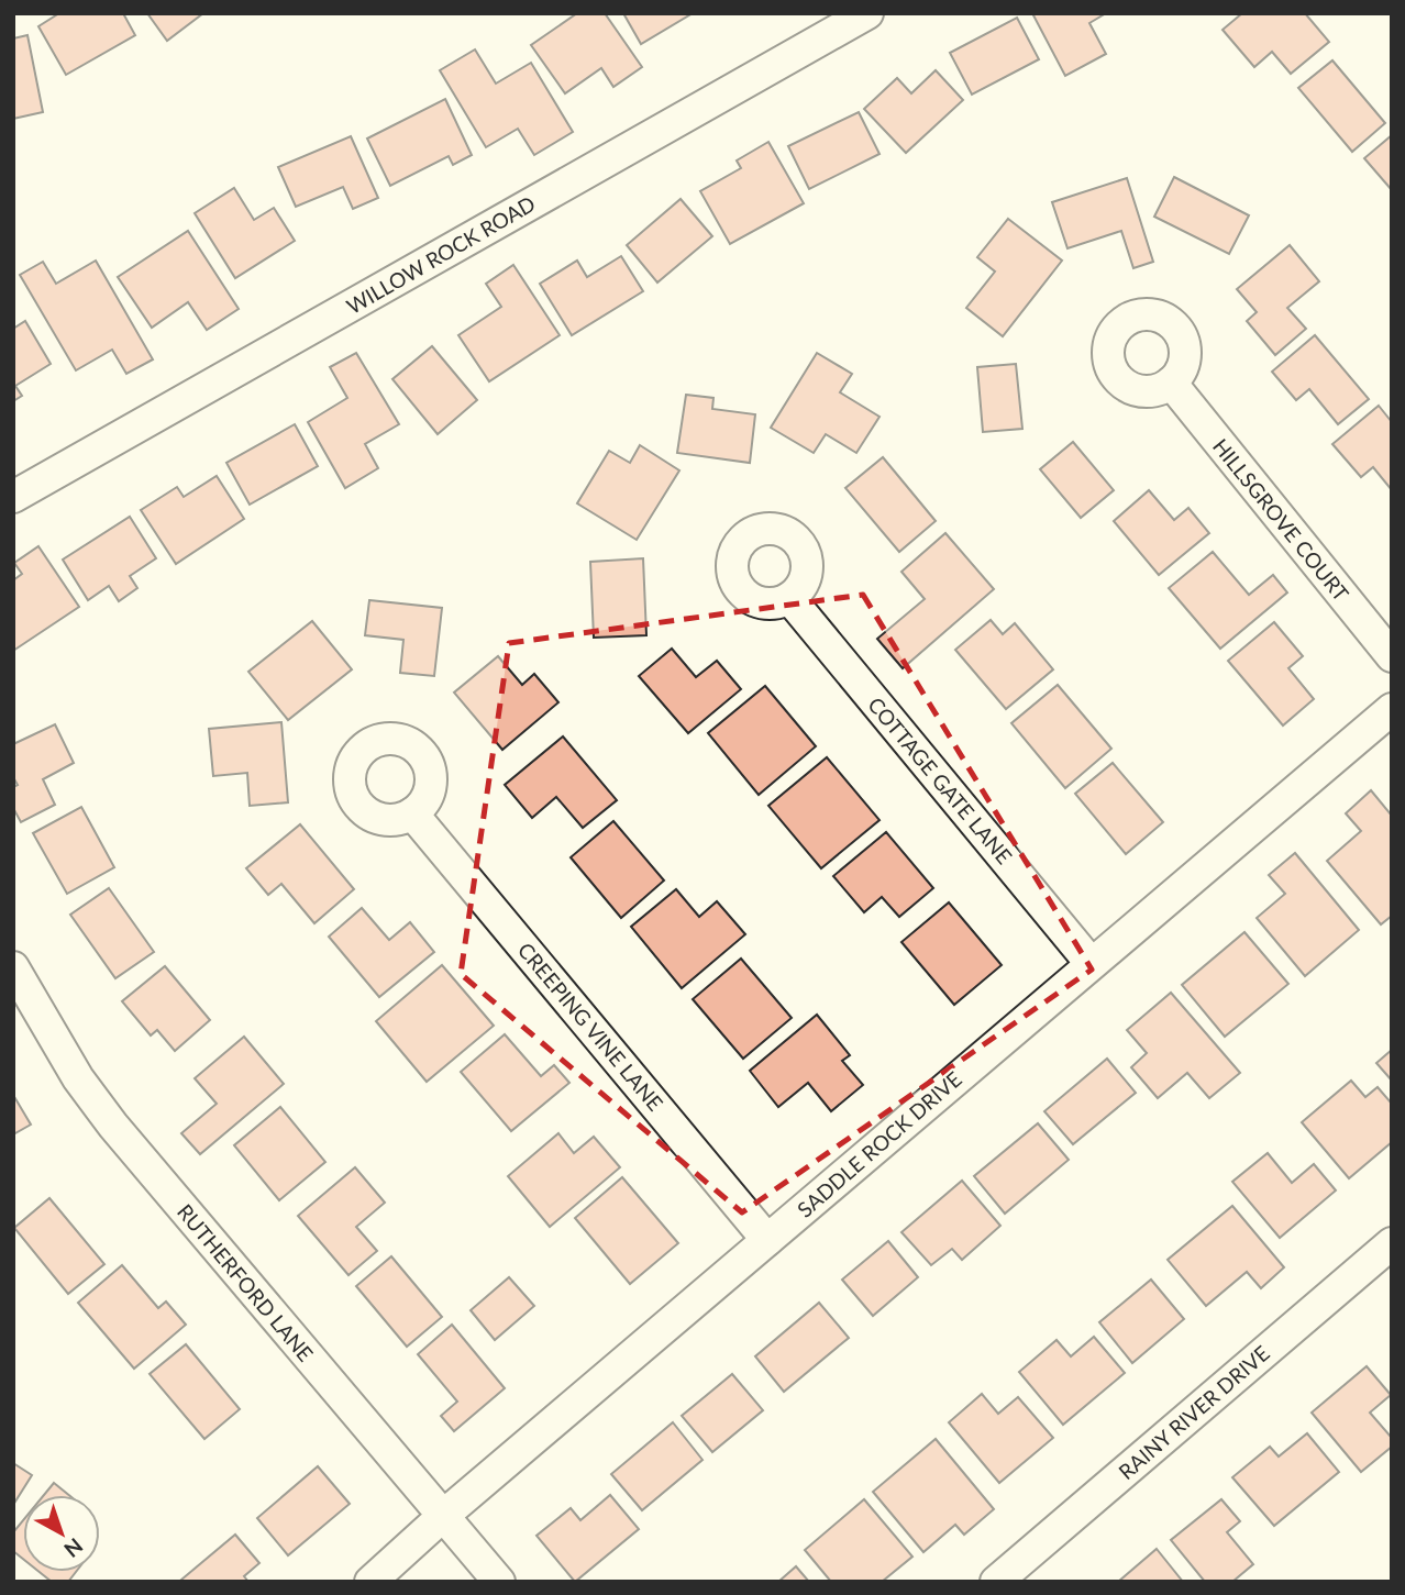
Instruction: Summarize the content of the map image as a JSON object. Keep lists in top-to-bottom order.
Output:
{
  "streets": {
    "street": [
      "WILLOW ROCK ROAD",
      "HILLSGROVE COURT",
      "COTTAGE GATE LANE",
      "CREEPING VINE LANE",
      "SADDLE ROCK DRIVE",
      "RUTHERFORD LANE",
      "RAINY RIVER DRIVE"
    ]
  },
  "crossings": [
    ["COTTAGE GATE LANE", "SADDLE ROCK DRIVE"],
    ["CREEPING VINE LANE", "SADDLE ROCK DRIVE"],
    ["SADDLE ROCK DRIVE", "RUTHERFORD LANE"]
  ],
  "north": "bottom right"
}
